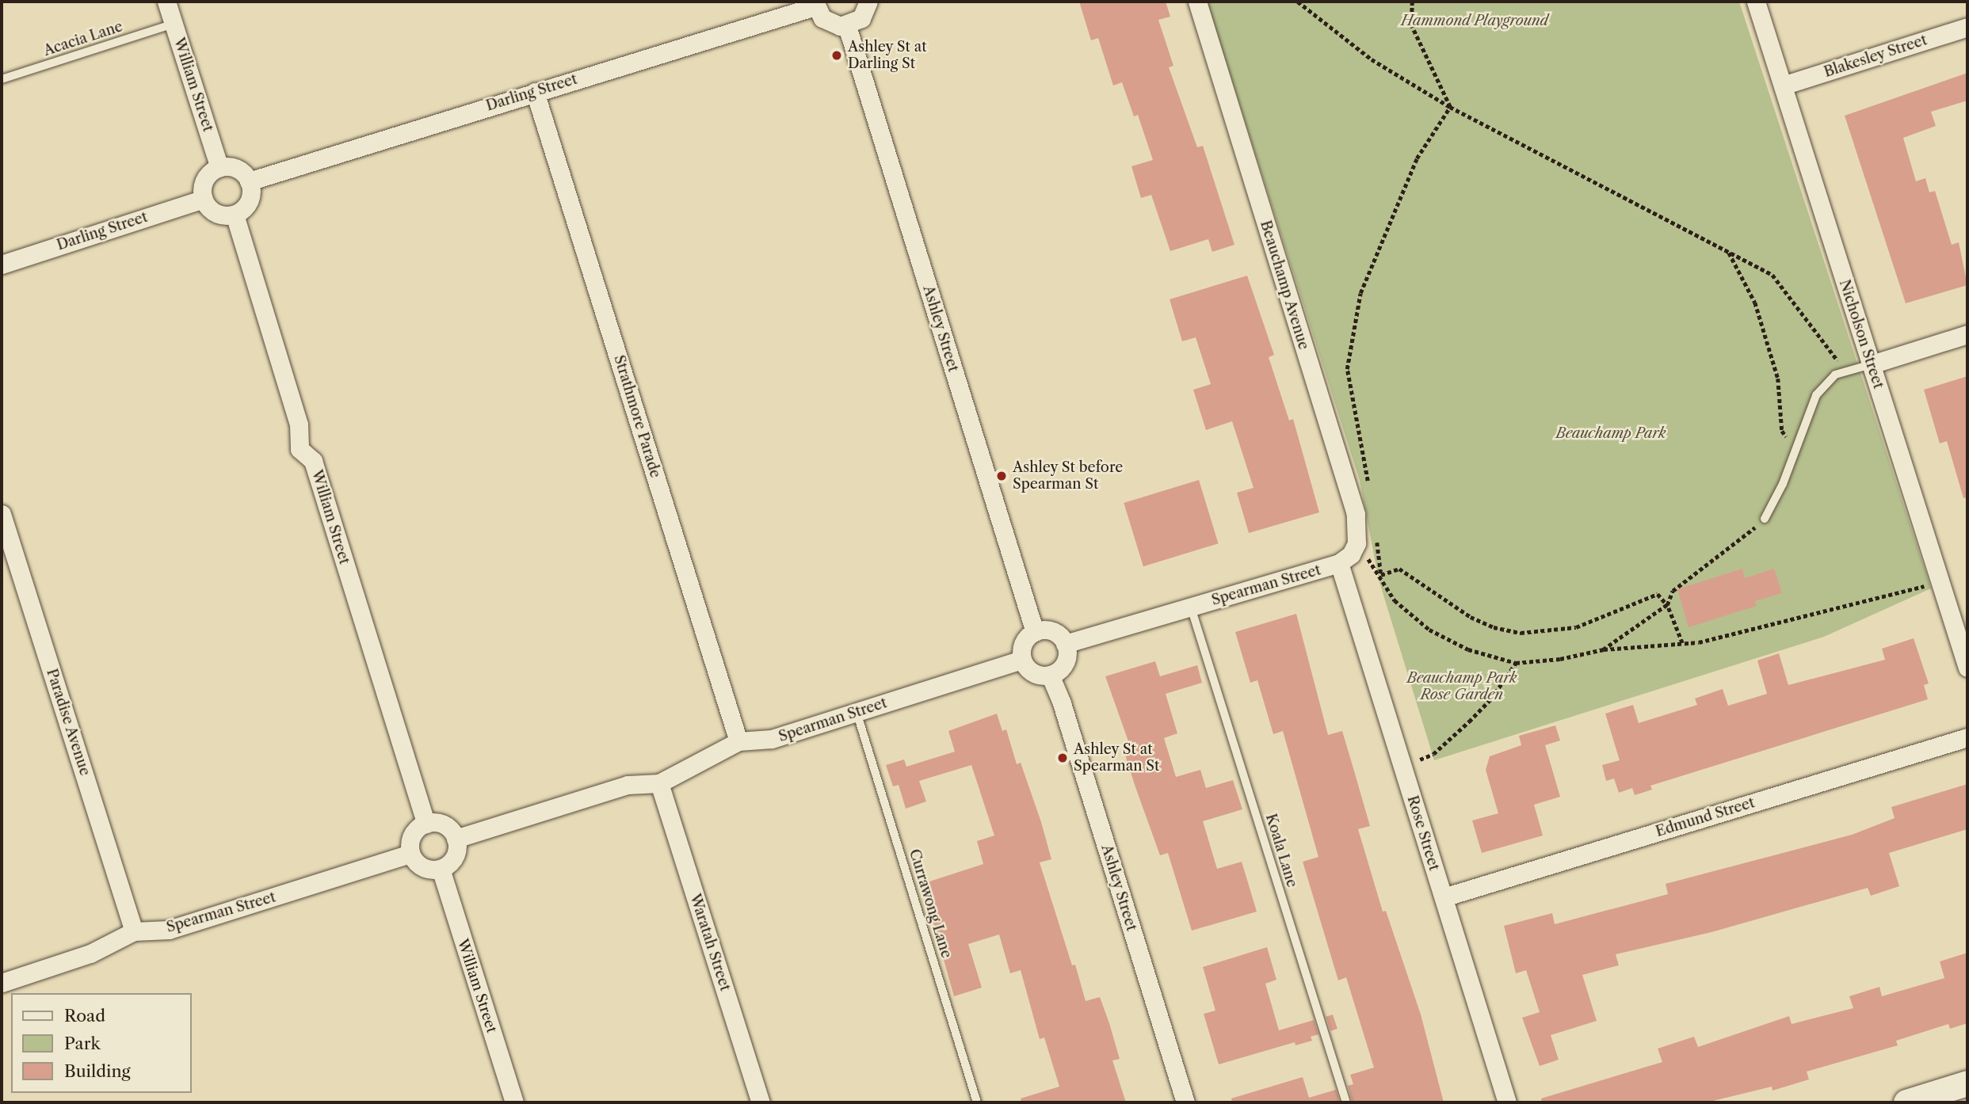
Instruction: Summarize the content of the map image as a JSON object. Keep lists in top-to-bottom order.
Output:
{
  "streets": {
    "street": [
      "Blakesley Street",
      "William Street",
      "Darling Street",
      "Beauchamp Avenue",
      "Ashley Street",
      "Nicholson Street",
      "Strathmore Parade",
      "Spearman Street",
      "Paradise Avenue",
      "Edmund Street",
      "Rose Street",
      "Waratah Street"
    ],
    "lane": ["Acacia Lane", "Koala Lane", "Currawong Lane"]
  },
  "crossings": [
    ["Acacia Lane", "William Street"],
    ["Blakesley Street", "Nicholson Street"],
    ["William Street", "Darling Street"],
    ["William Street", "Spearman Street"],
    ["Darling Street", "Strathmore Parade"],
    ["Ashley Street", "Spearman Street"],
    ["Strathmore Parade", "Spearman Street"],
    ["Spearman Street", "Paradise Avenue"],
    ["Spearman Street", "Rose Street"],
    ["Spearman Street", "Koala Lane"],
    ["Spearman Street", "Currawong Lane"],
    ["Spearman Street", "Waratah Street"],
    ["Edmund Street", "Rose Street"]
  ],
  "parks": ["Hammond Playground", "Beauchamp Park", "Beauchamp Park Rose Garden"],
  "places": ["Ashley St at Darling St", "Ashley St before Spearman St", "Ashley St at Spearman St"],
  "legend": ["Road", "Park", "Building"]
}
